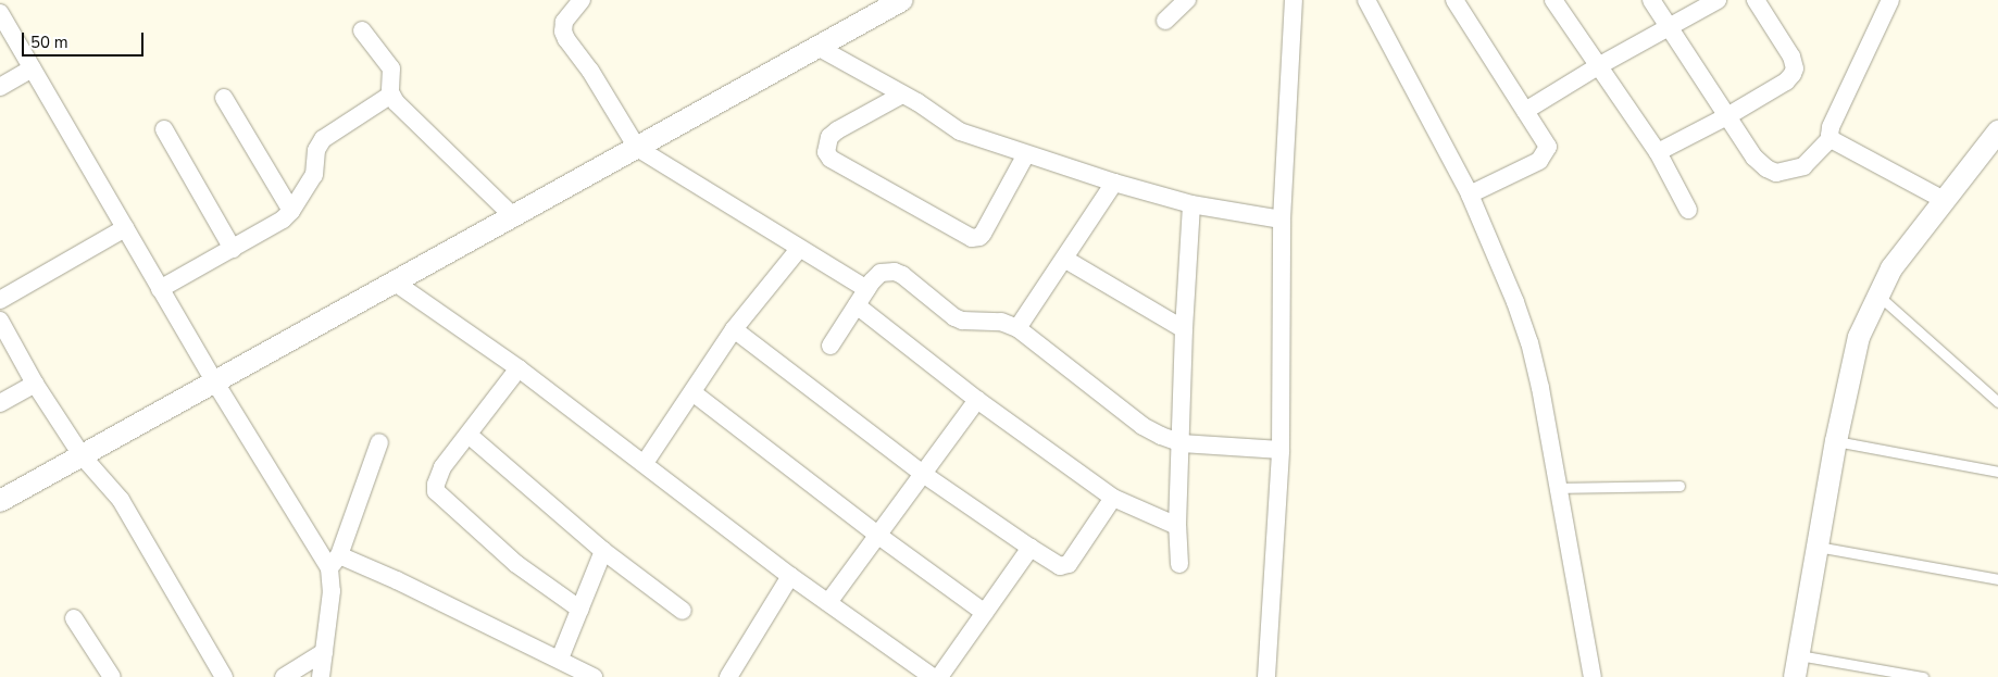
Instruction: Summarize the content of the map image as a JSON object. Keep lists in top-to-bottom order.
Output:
{
  "scale_bar": "50 m"
}
